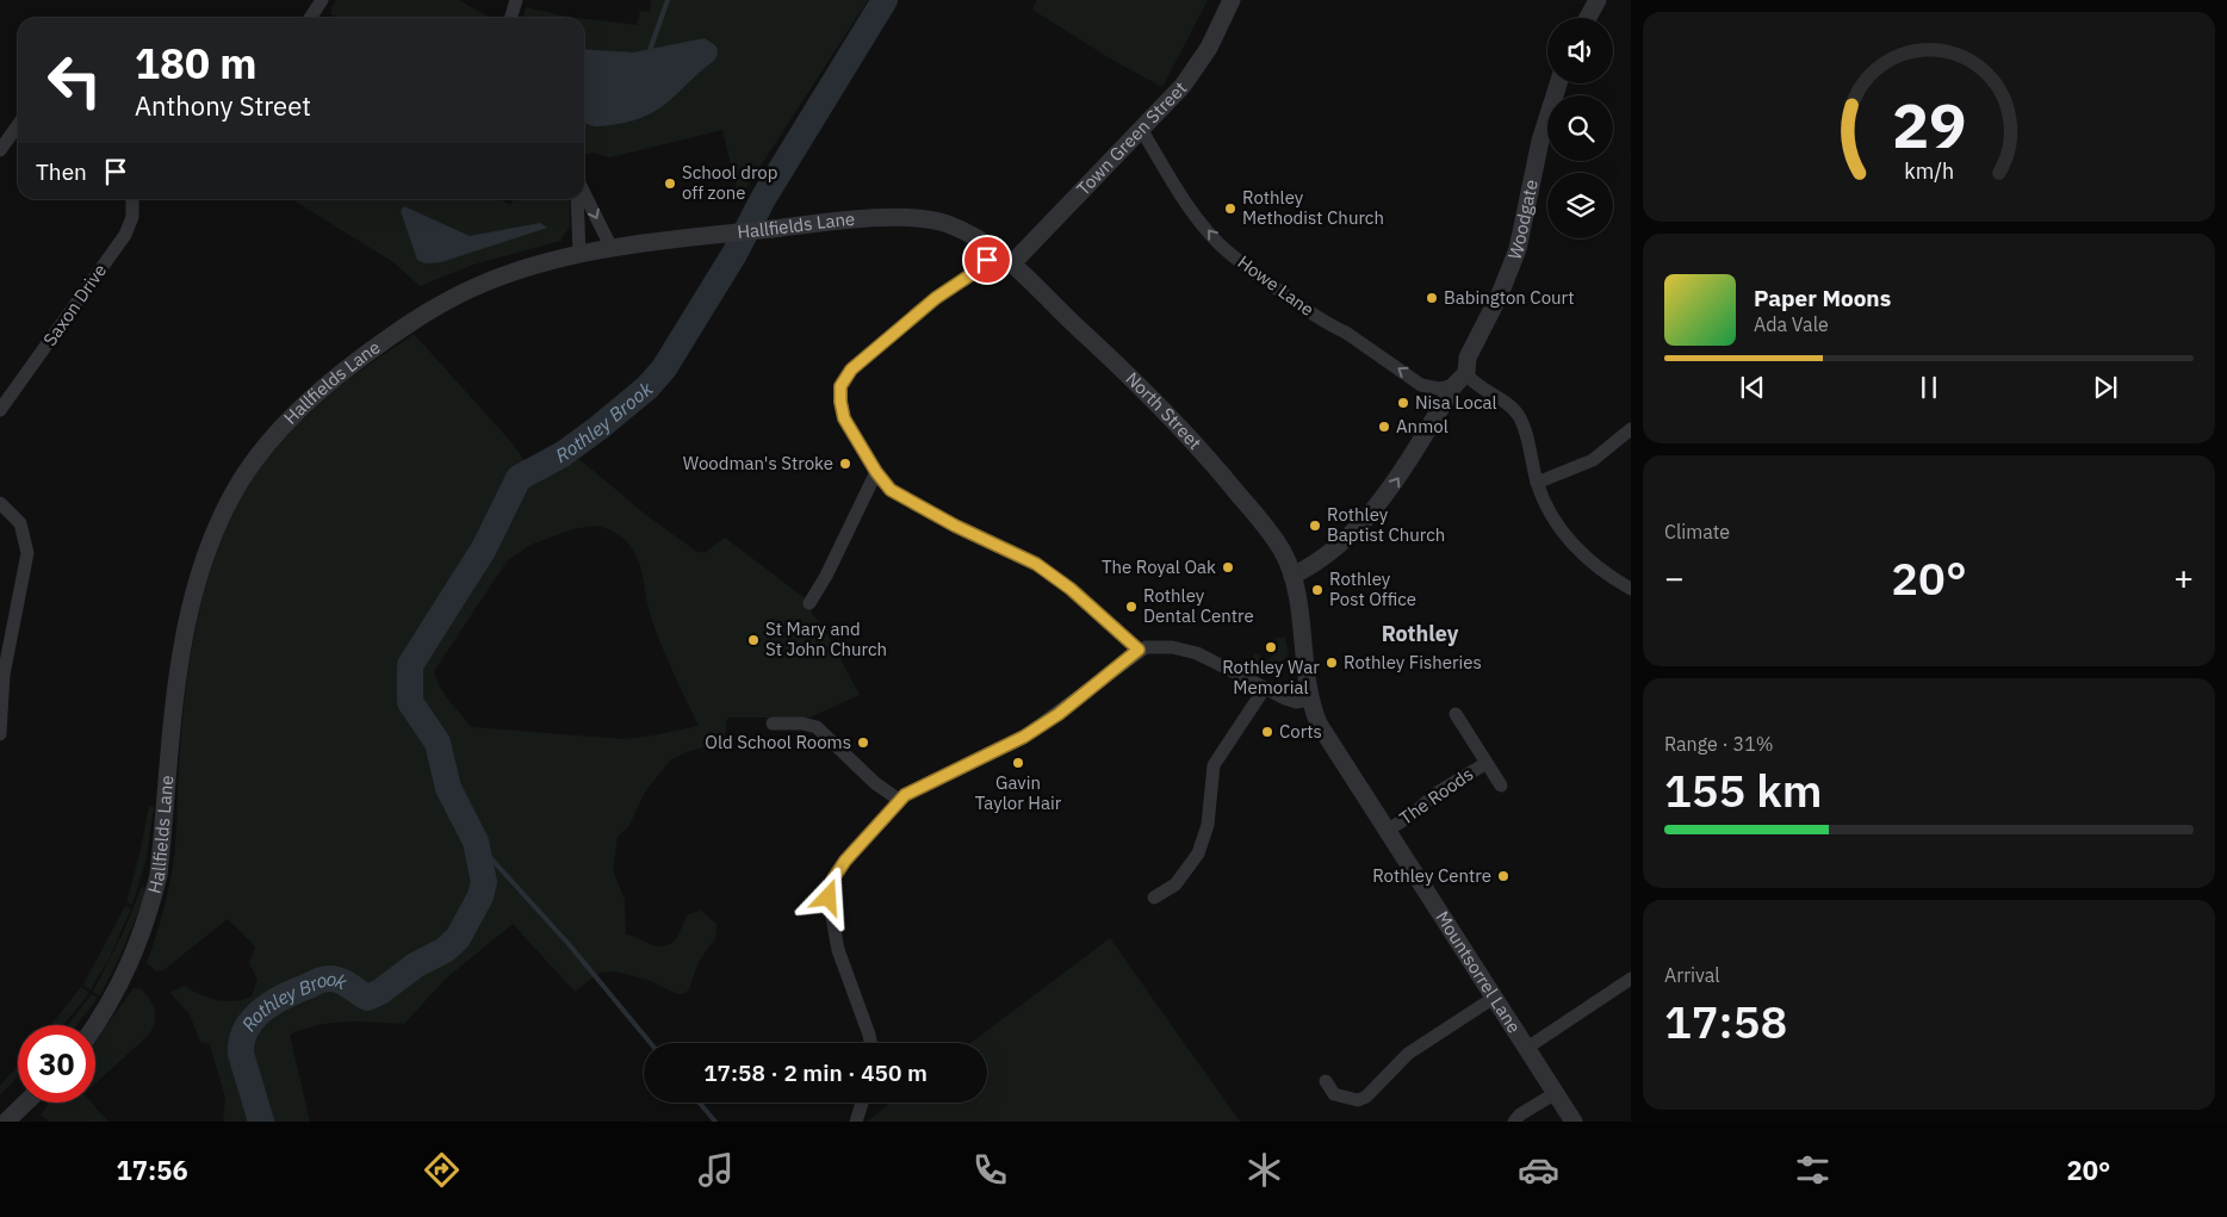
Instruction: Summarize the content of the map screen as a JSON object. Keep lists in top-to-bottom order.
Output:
{
  "streets": {
    "street": [
      "Town Green Street",
      "Woodgate",
      "Hallfields Lane",
      "Howe Lane",
      "Saxon Drive",
      "North Street",
      "The Roods",
      "Mountsorrel Lane"
    ]
  },
  "crossings": [
    ["Town Green Street", "Hallfields Lane"],
    ["Town Green Street", "Howe Lane"],
    ["Town Green Street", "North Street"],
    ["Woodgate", "Howe Lane"],
    ["Woodgate", "North Street"],
    ["Hallfields Lane", "North Street"],
    ["North Street", "Mountsorrel Lane"],
    ["The Roods", "Mountsorrel Lane"]
  ],
  "one_way": ["Woodgate", "Howe Lane"],
  "districts": ["Rothley"],
  "water": ["Rothley Brook"],
  "places": [
    "School drop off zone",
    "Rothley Methodist Church",
    "Babington Court",
    "Nisa Local",
    "Anmol",
    "Woodman's Stroke",
    "Rothley Baptist Church",
    "The Royal Oak",
    "Rothley Post Office",
    "Rothley Dental Centre",
    "St Mary and St John Church",
    "Rothley War Memorial",
    "Rothley Fisheries",
    "Corts",
    "Old School Rooms",
    "Gavin Taylor Hair",
    "Rothley Centre"
  ],
  "page": {
    "turn": ["180 m", "Anthony Street"],
    "then": "Then",
    "song": ["Paper Moons", "Ada Vale"],
    "tile": [
      "Climate",
      ["Range · 31%", "155 km"],
      ["Arrival", "17:58"]
    ],
    "heat": ["−", "20°", "+"],
    "limit": "30",
    "trip": "17:58 · 2 min · 450 m",
    "tabs": ["17:56", "20°"],
    "gauge": ["29", "km/h"]
  }
}
